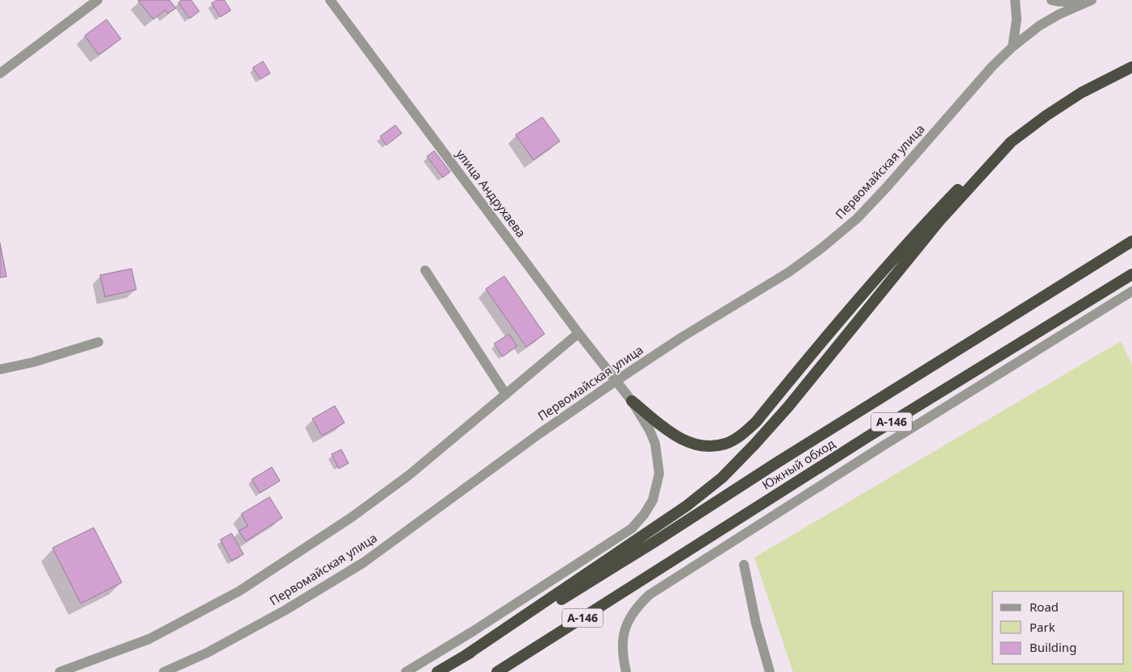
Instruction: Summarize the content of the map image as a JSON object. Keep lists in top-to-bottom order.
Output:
{
  "streets": {
    "highway": ["А-146", "Южный обход"],
    "street": ["Первомайская улица", "улица Андрухаева"]
  },
  "crossings": [
    ["Первомайская улица", "улица Андрухаева"]
  ],
  "legend": ["Road", "Park", "Building"]
}
